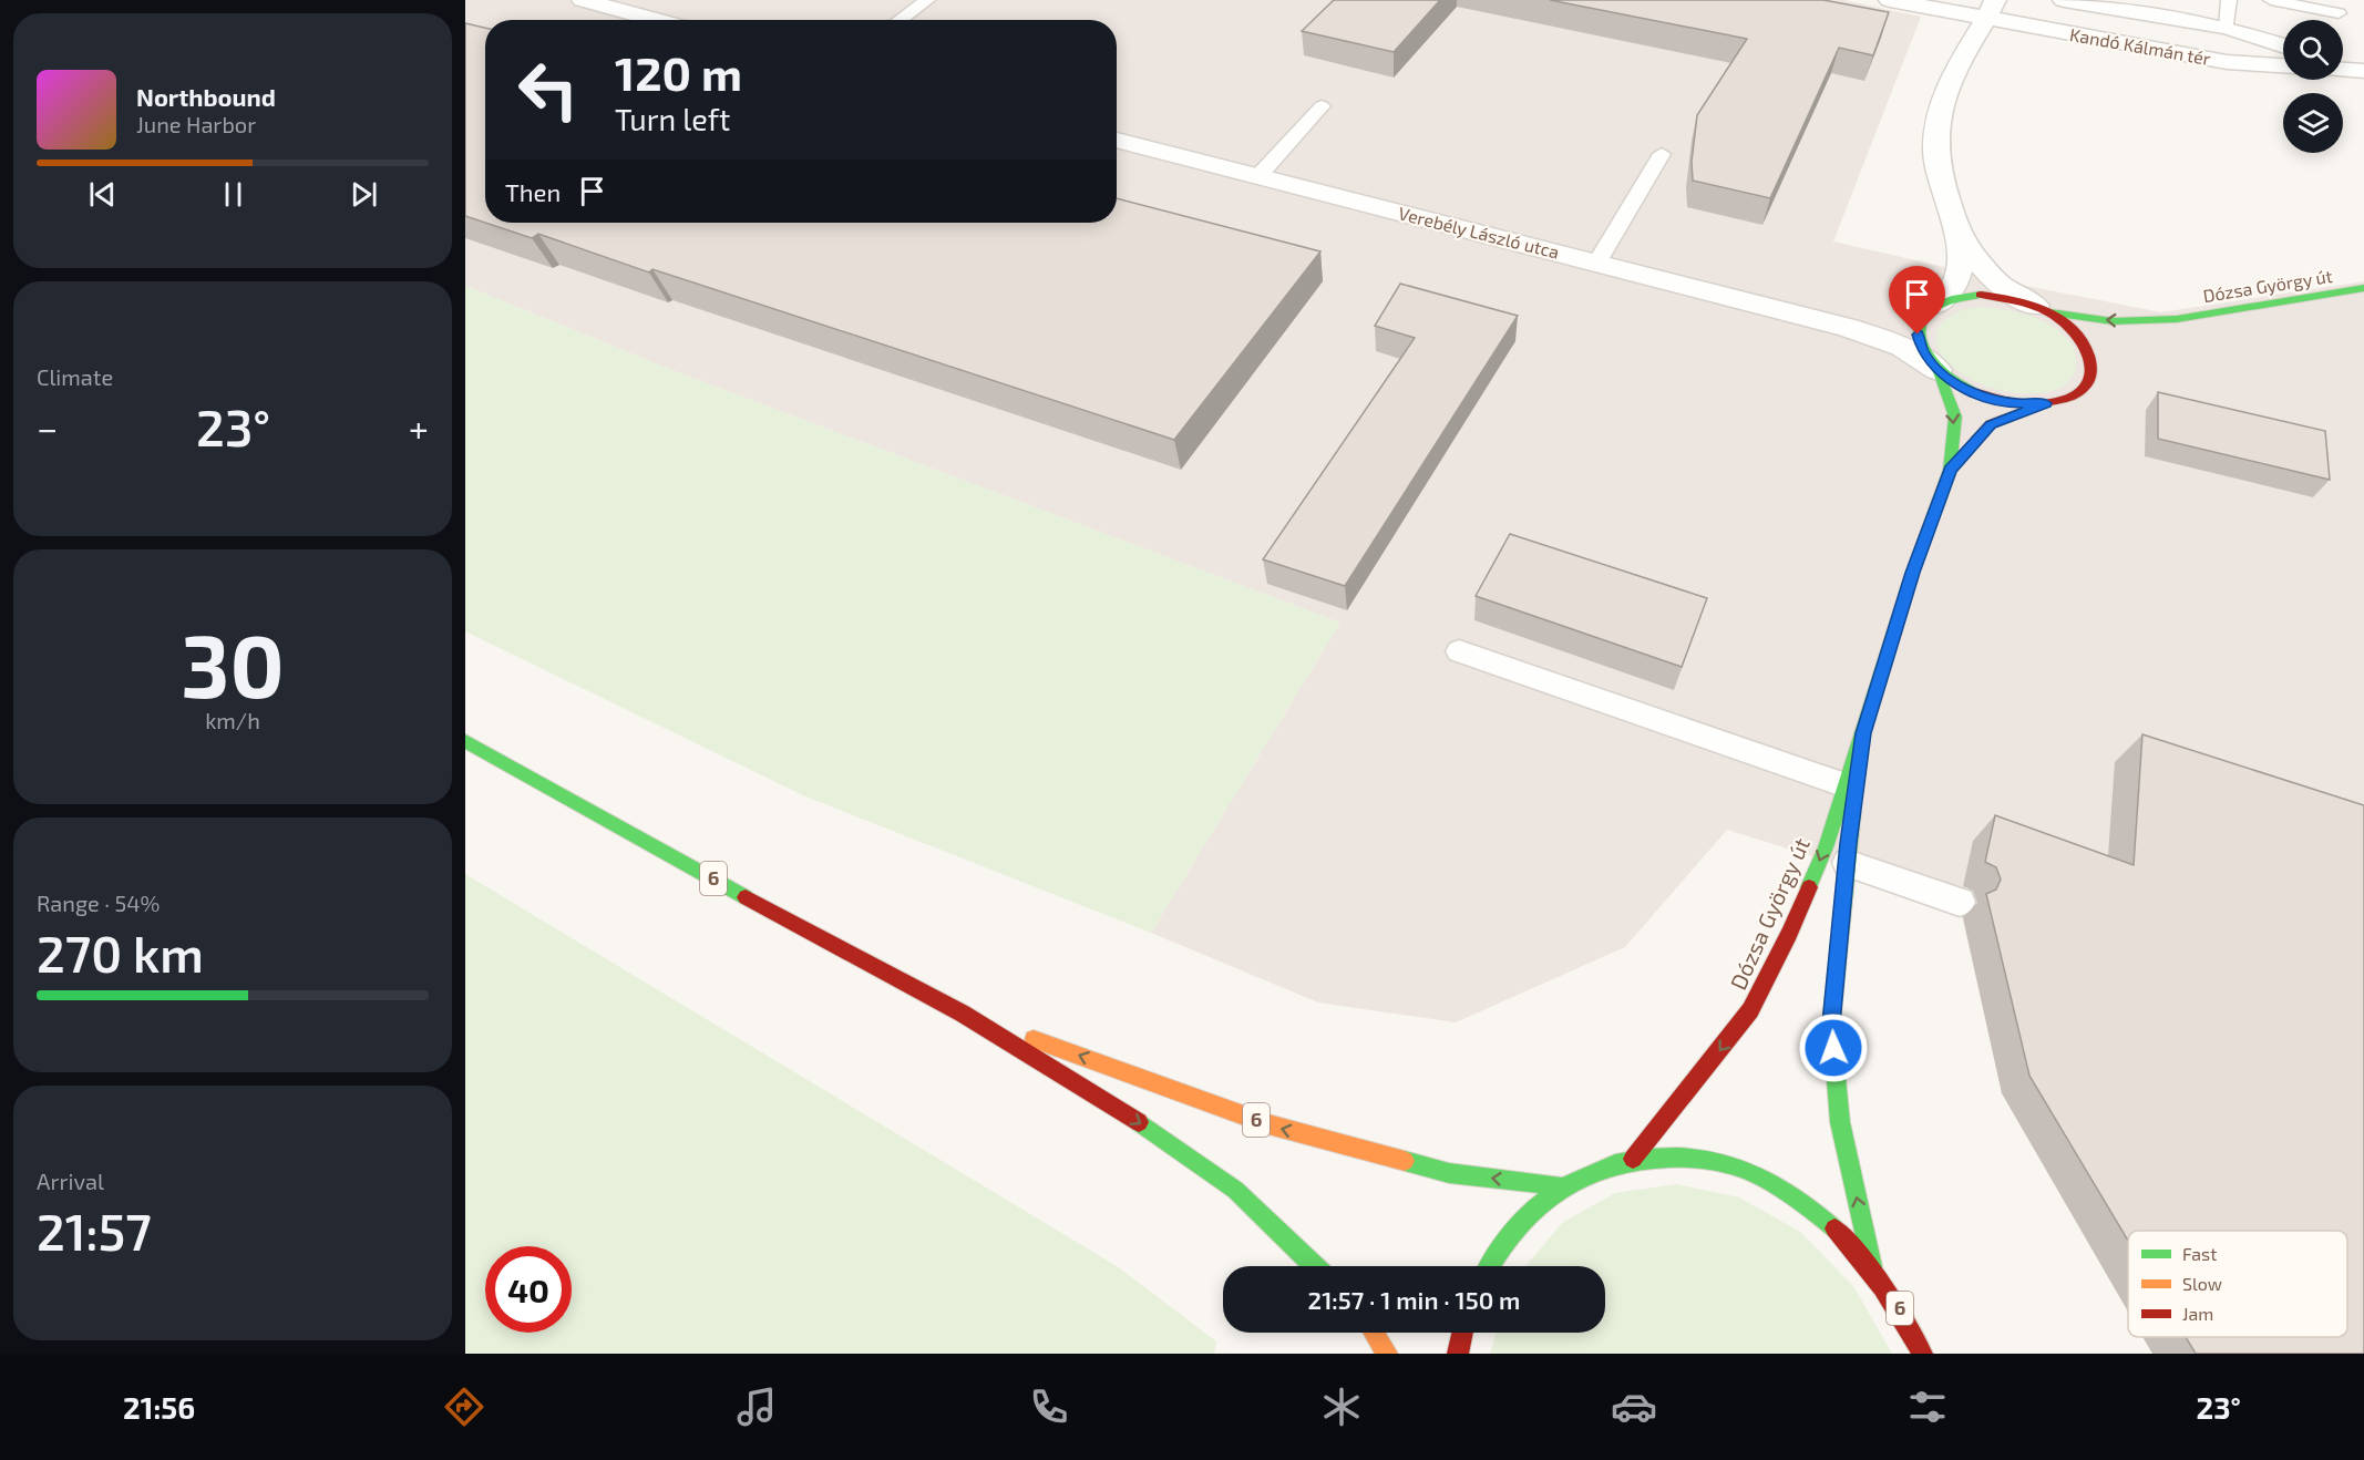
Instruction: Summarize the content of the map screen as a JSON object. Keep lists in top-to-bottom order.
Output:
{
  "streets": {
    "street": [
      "Kandó Kálmán tér",
      "Verebély László utca",
      "Dózsa György út",
      "6"
    ]
  },
  "crossings": [
    ["Verebély László utca", "Dózsa György út"],
    ["Dózsa György út", "6"]
  ],
  "legend": ["Fast", "Slow", "Jam"],
  "page": {
    "turn": ["120 m", "Turn left"],
    "song": ["Northbound", "June Harbor"],
    "then": "Then",
    "tile": [
      "Climate",
      ["30", "km/h"],
      ["Range · 54%", "270 km"],
      ["Arrival", "21:57"]
    ],
    "heat": ["−", "23°", "+"],
    "limit": "40",
    "trip": "21:57 · 1 min · 150 m",
    "tabs": ["21:56", "23°"]
  }
}
